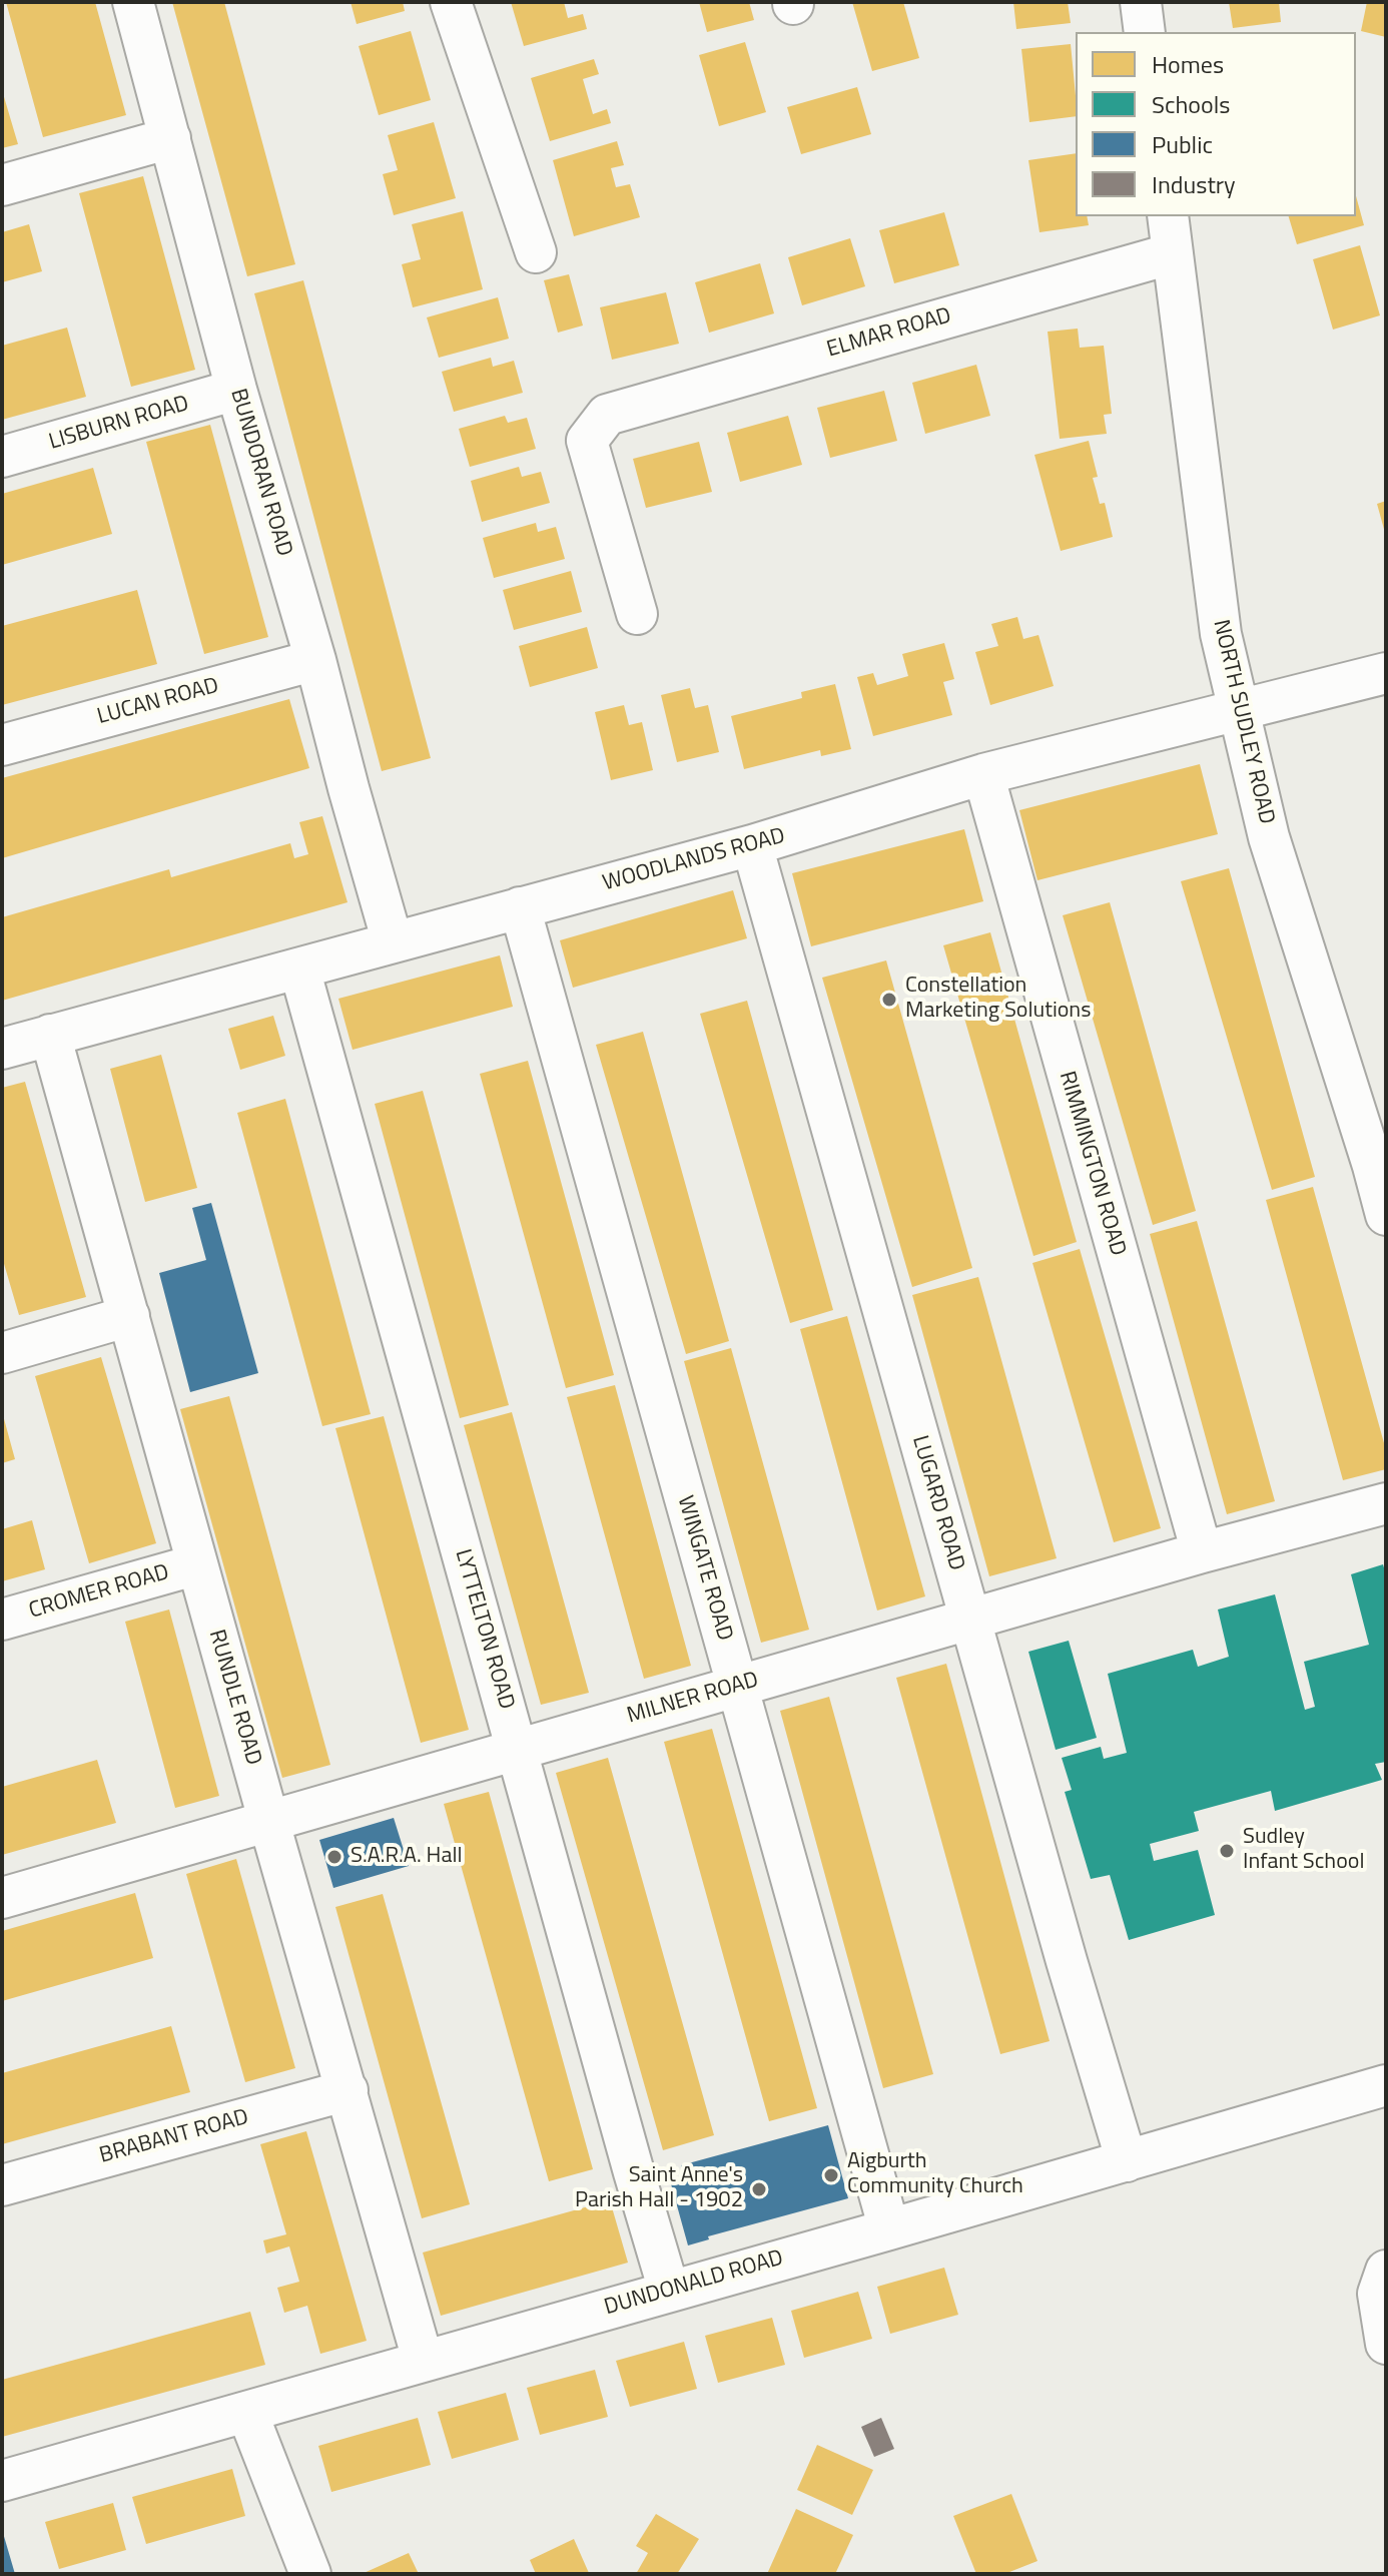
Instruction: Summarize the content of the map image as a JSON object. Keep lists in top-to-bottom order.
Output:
{
  "streets": {
    "street": [
      "ELMAR ROAD",
      "LISBURN ROAD",
      "BUNDORAN ROAD",
      "LUCAN ROAD",
      "NORTH SUDLEY ROAD",
      "WOODLANDS ROAD",
      "RIMMINGTON ROAD",
      "LUGARD ROAD",
      "WINGATE ROAD",
      "CROMER ROAD",
      "LYTTELTON ROAD",
      "RUNDLE ROAD",
      "MILNER ROAD",
      "BRABANT ROAD",
      "DUNDONALD ROAD"
    ]
  },
  "crossings": [
    ["ELMAR ROAD", "NORTH SUDLEY ROAD"],
    ["LISBURN ROAD", "BUNDORAN ROAD"],
    ["BUNDORAN ROAD", "LUCAN ROAD"],
    ["BUNDORAN ROAD", "WOODLANDS ROAD"],
    ["NORTH SUDLEY ROAD", "WOODLANDS ROAD"],
    ["WOODLANDS ROAD", "RIMMINGTON ROAD"],
    ["WOODLANDS ROAD", "LUGARD ROAD"],
    ["WOODLANDS ROAD", "WINGATE ROAD"],
    ["WOODLANDS ROAD", "LYTTELTON ROAD"],
    ["WOODLANDS ROAD", "RUNDLE ROAD"],
    ["RIMMINGTON ROAD", "MILNER ROAD"],
    ["LUGARD ROAD", "MILNER ROAD"],
    ["LUGARD ROAD", "DUNDONALD ROAD"],
    ["WINGATE ROAD", "MILNER ROAD"],
    ["WINGATE ROAD", "DUNDONALD ROAD"],
    ["CROMER ROAD", "RUNDLE ROAD"],
    ["LYTTELTON ROAD", "MILNER ROAD"],
    ["LYTTELTON ROAD", "DUNDONALD ROAD"],
    ["RUNDLE ROAD", "MILNER ROAD"],
    ["RUNDLE ROAD", "BRABANT ROAD"],
    ["RUNDLE ROAD", "DUNDONALD ROAD"]
  ],
  "places": [
    "Constellation Marketing Solutions",
    "Sudley Infant School",
    "S.A.R.A. Hall",
    "Aigburth Community Church",
    "Saint Anne's Parish Hall - 1902"
  ],
  "legend": [
    "Homes",
    "Schools",
    "Public",
    "Industry"
  ]
}
